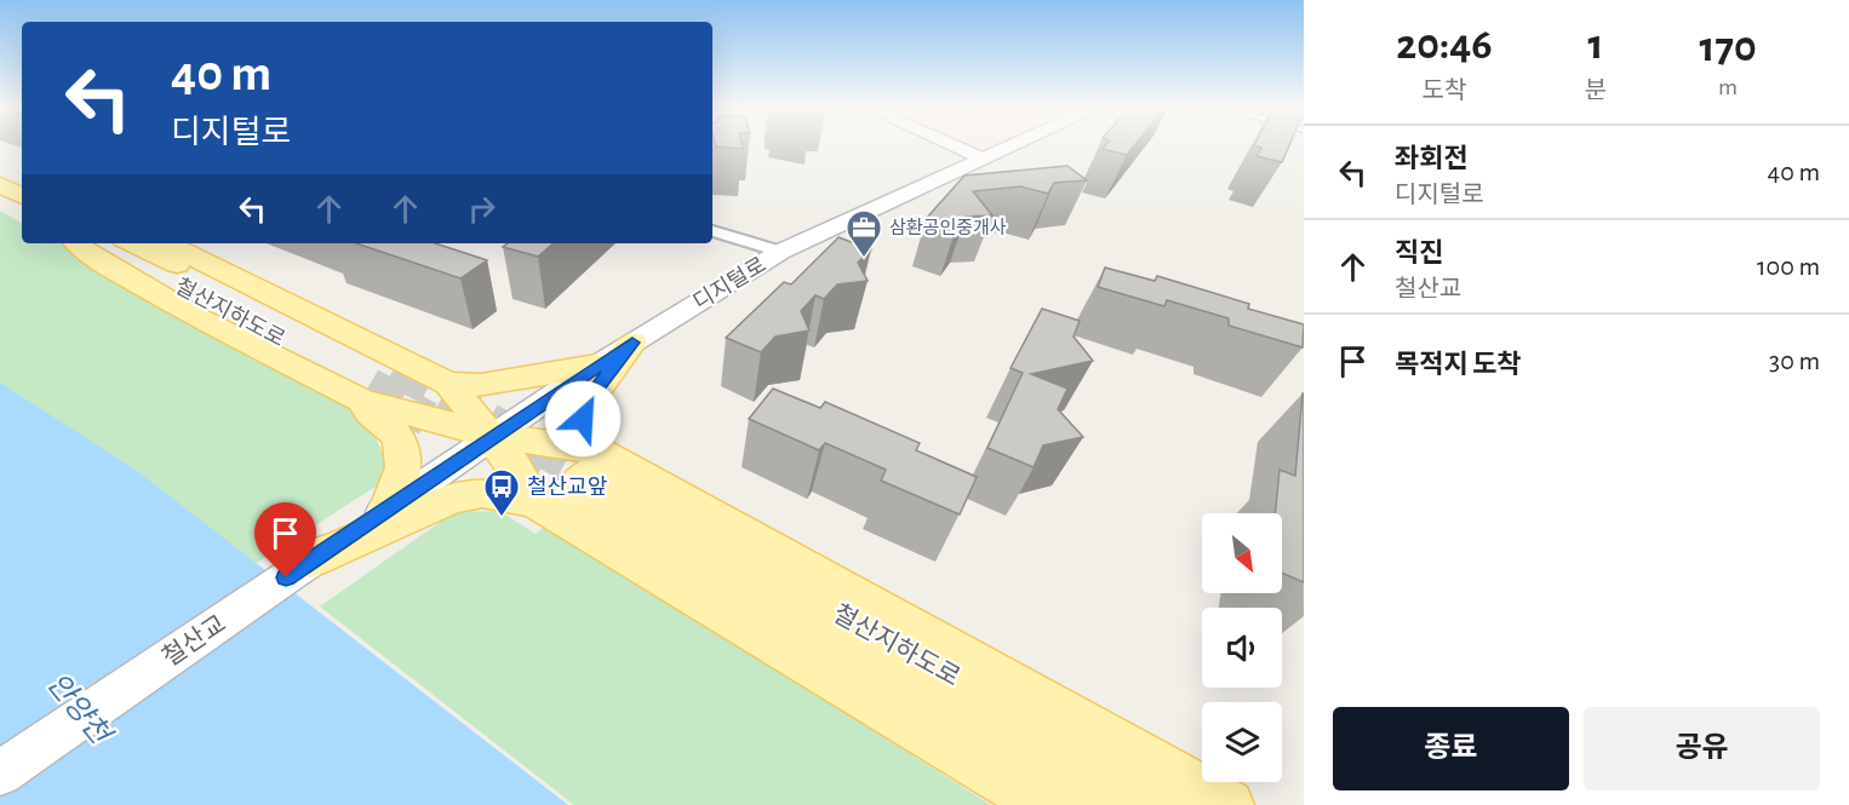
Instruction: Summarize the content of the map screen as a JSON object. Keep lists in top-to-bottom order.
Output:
{
  "streets": {
    "main road": ["디지털로", "철산지하도로", "철산교"]
  },
  "water": ["안양천"],
  "places": {
    "office": ["삼환공인중개사"],
    "bus stop": ["철산교앞"]
  },
  "north": "bottom right",
  "page": {
    "eta": [
      "20:46",
      "도착",
      "1",
      "분",
      "170",
      "m"
    ],
    "turn": ["40 m", "디지털로"],
    "list": [
      {
        "name": "좌회전",
        "note": "디지털로",
        "value": "40 m"
      },
      {
        "name": "직진",
        "note": "철산교",
        "value": "100 m"
      },
      {
        "name": "목적지 도착",
        "value": "30 m"
      }
    ],
    "buttons": ["종료", "공유"]
  }
}
